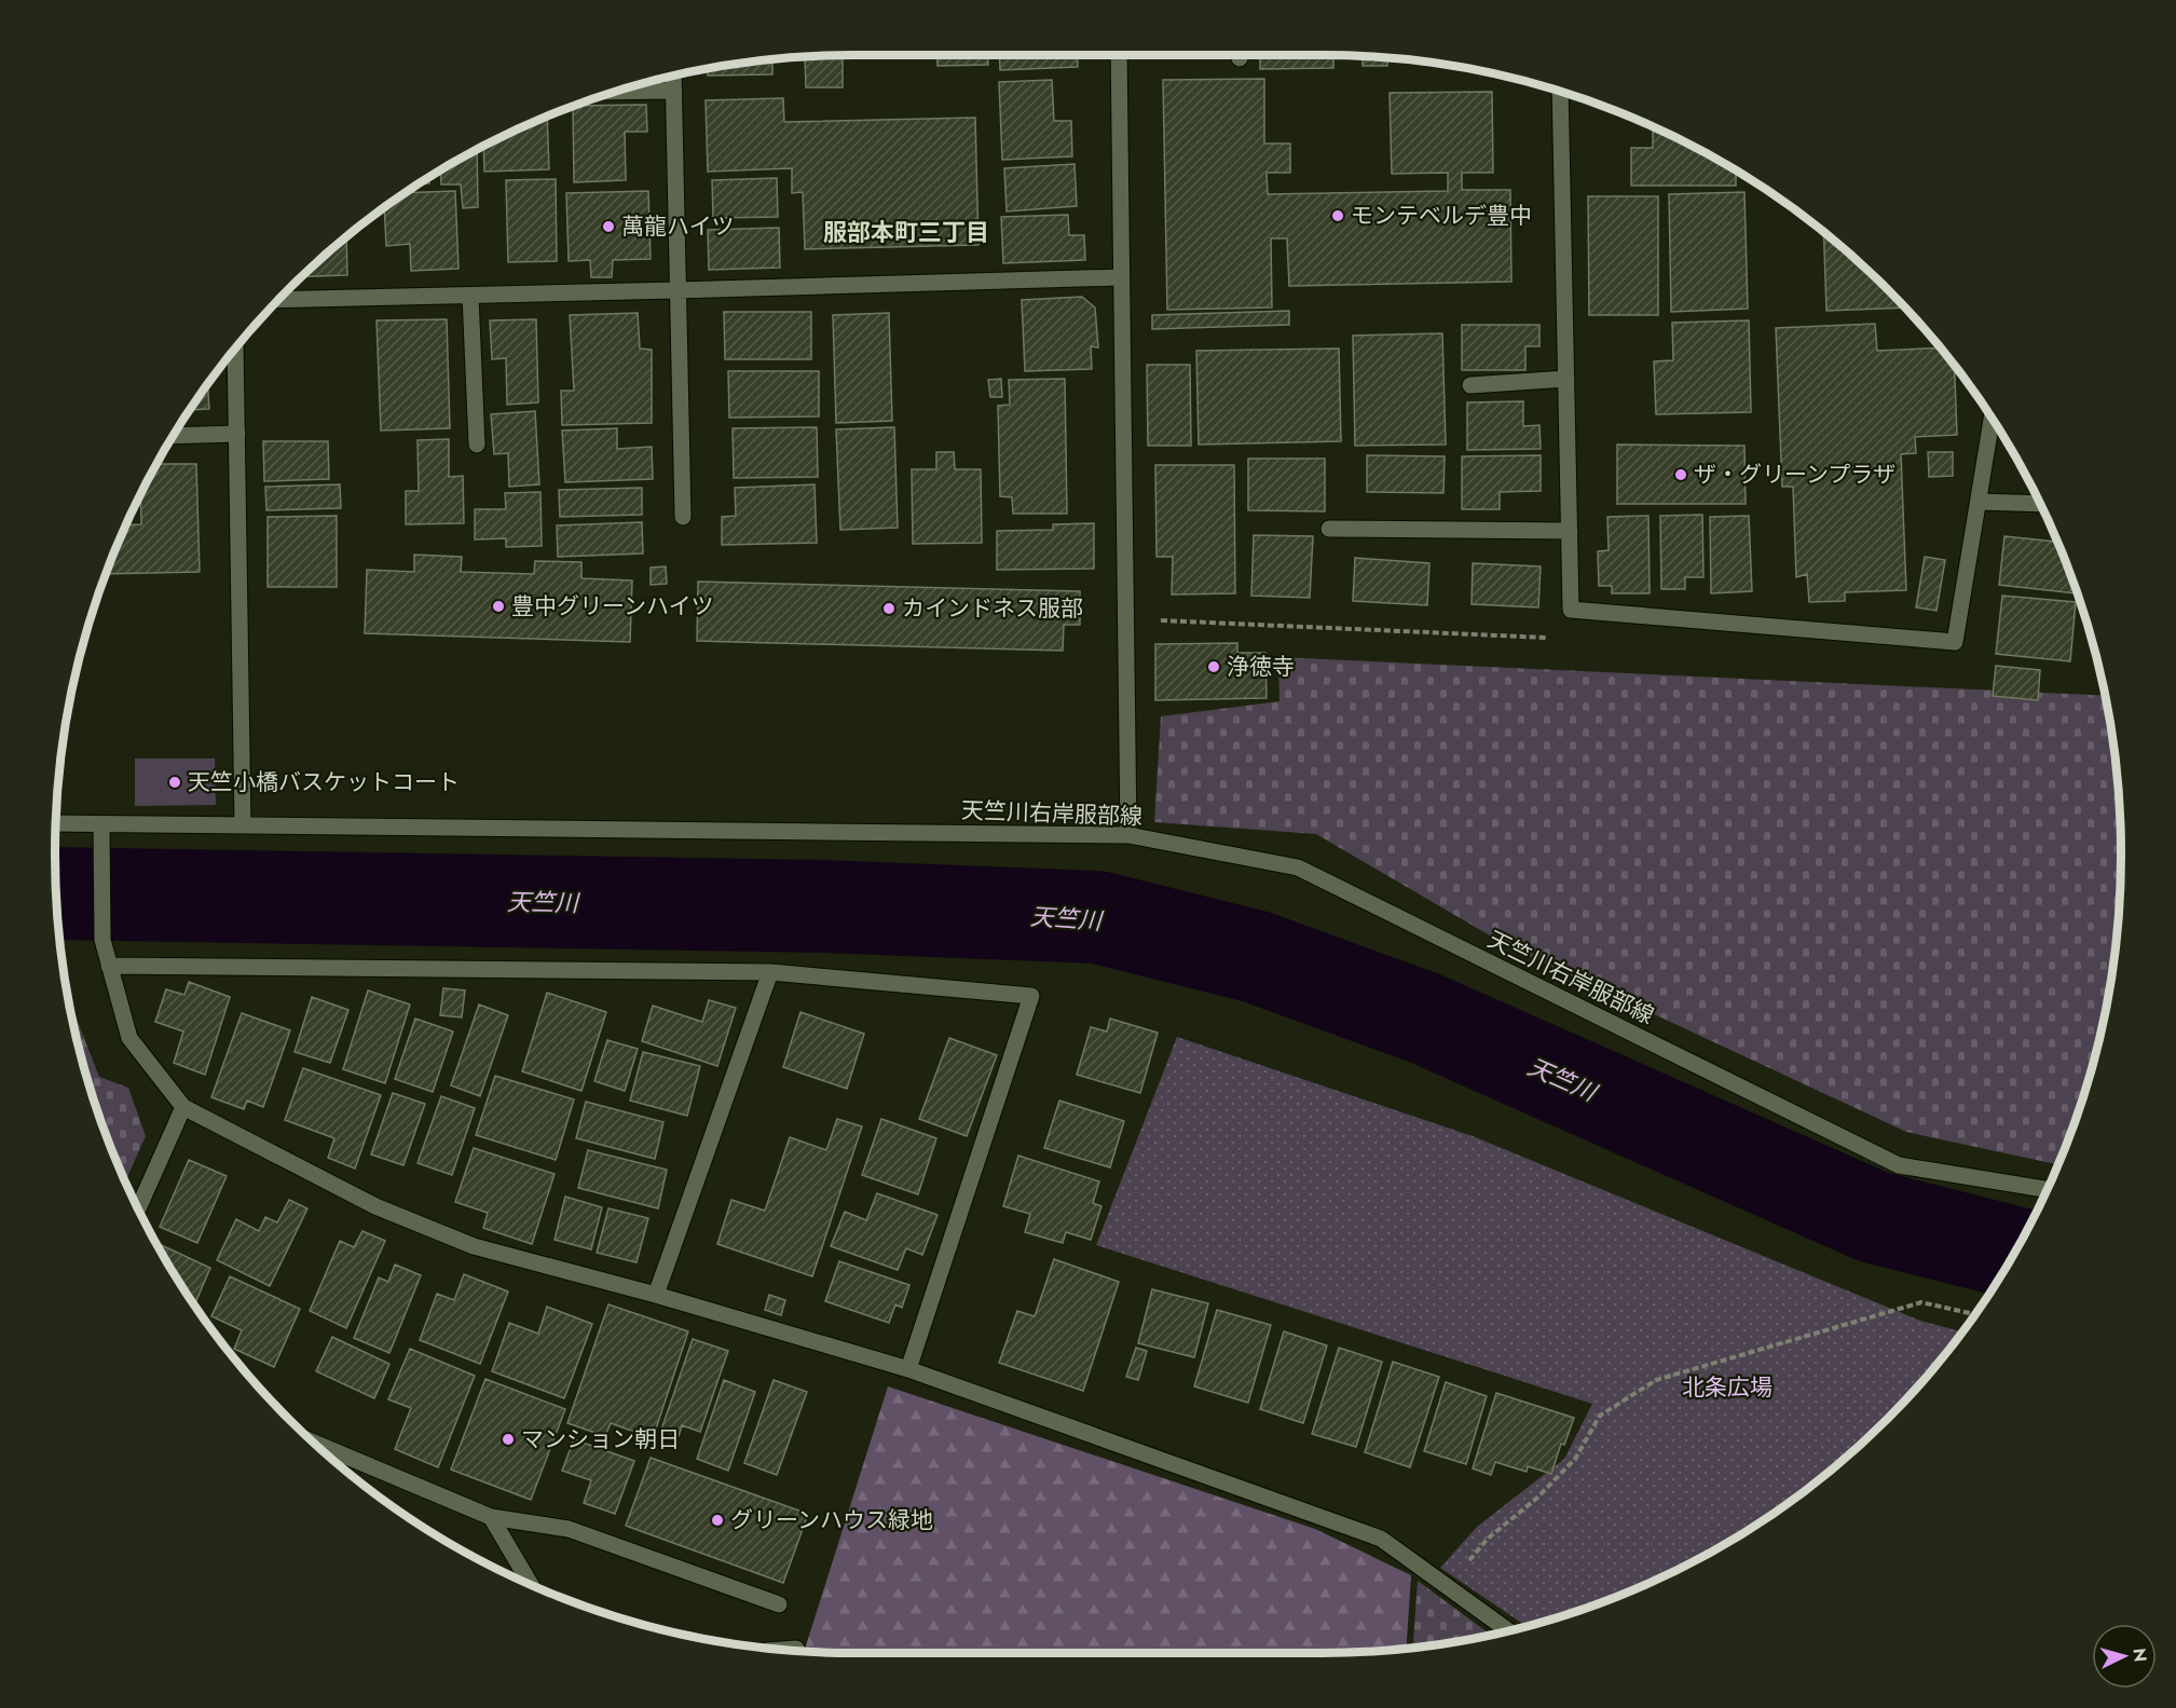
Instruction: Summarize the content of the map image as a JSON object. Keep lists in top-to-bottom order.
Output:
{
  "streets": {
    "street": ["天竺川右岸服部線"]
  },
  "districts": ["服部本町三丁目"],
  "water": ["天竺川"],
  "parks": ["北条広場"],
  "places": [
    "モンテベルデ豊中",
    "萬龍ハイツ",
    "ザ・グリーンプラザ",
    "豊中グリーンハイツ",
    "カインドネス服部",
    "浄徳寺",
    "天竺小橋バスケットコート",
    "マンション朝日",
    "グリーンハウス緑地"
  ],
  "north": "right"
}
